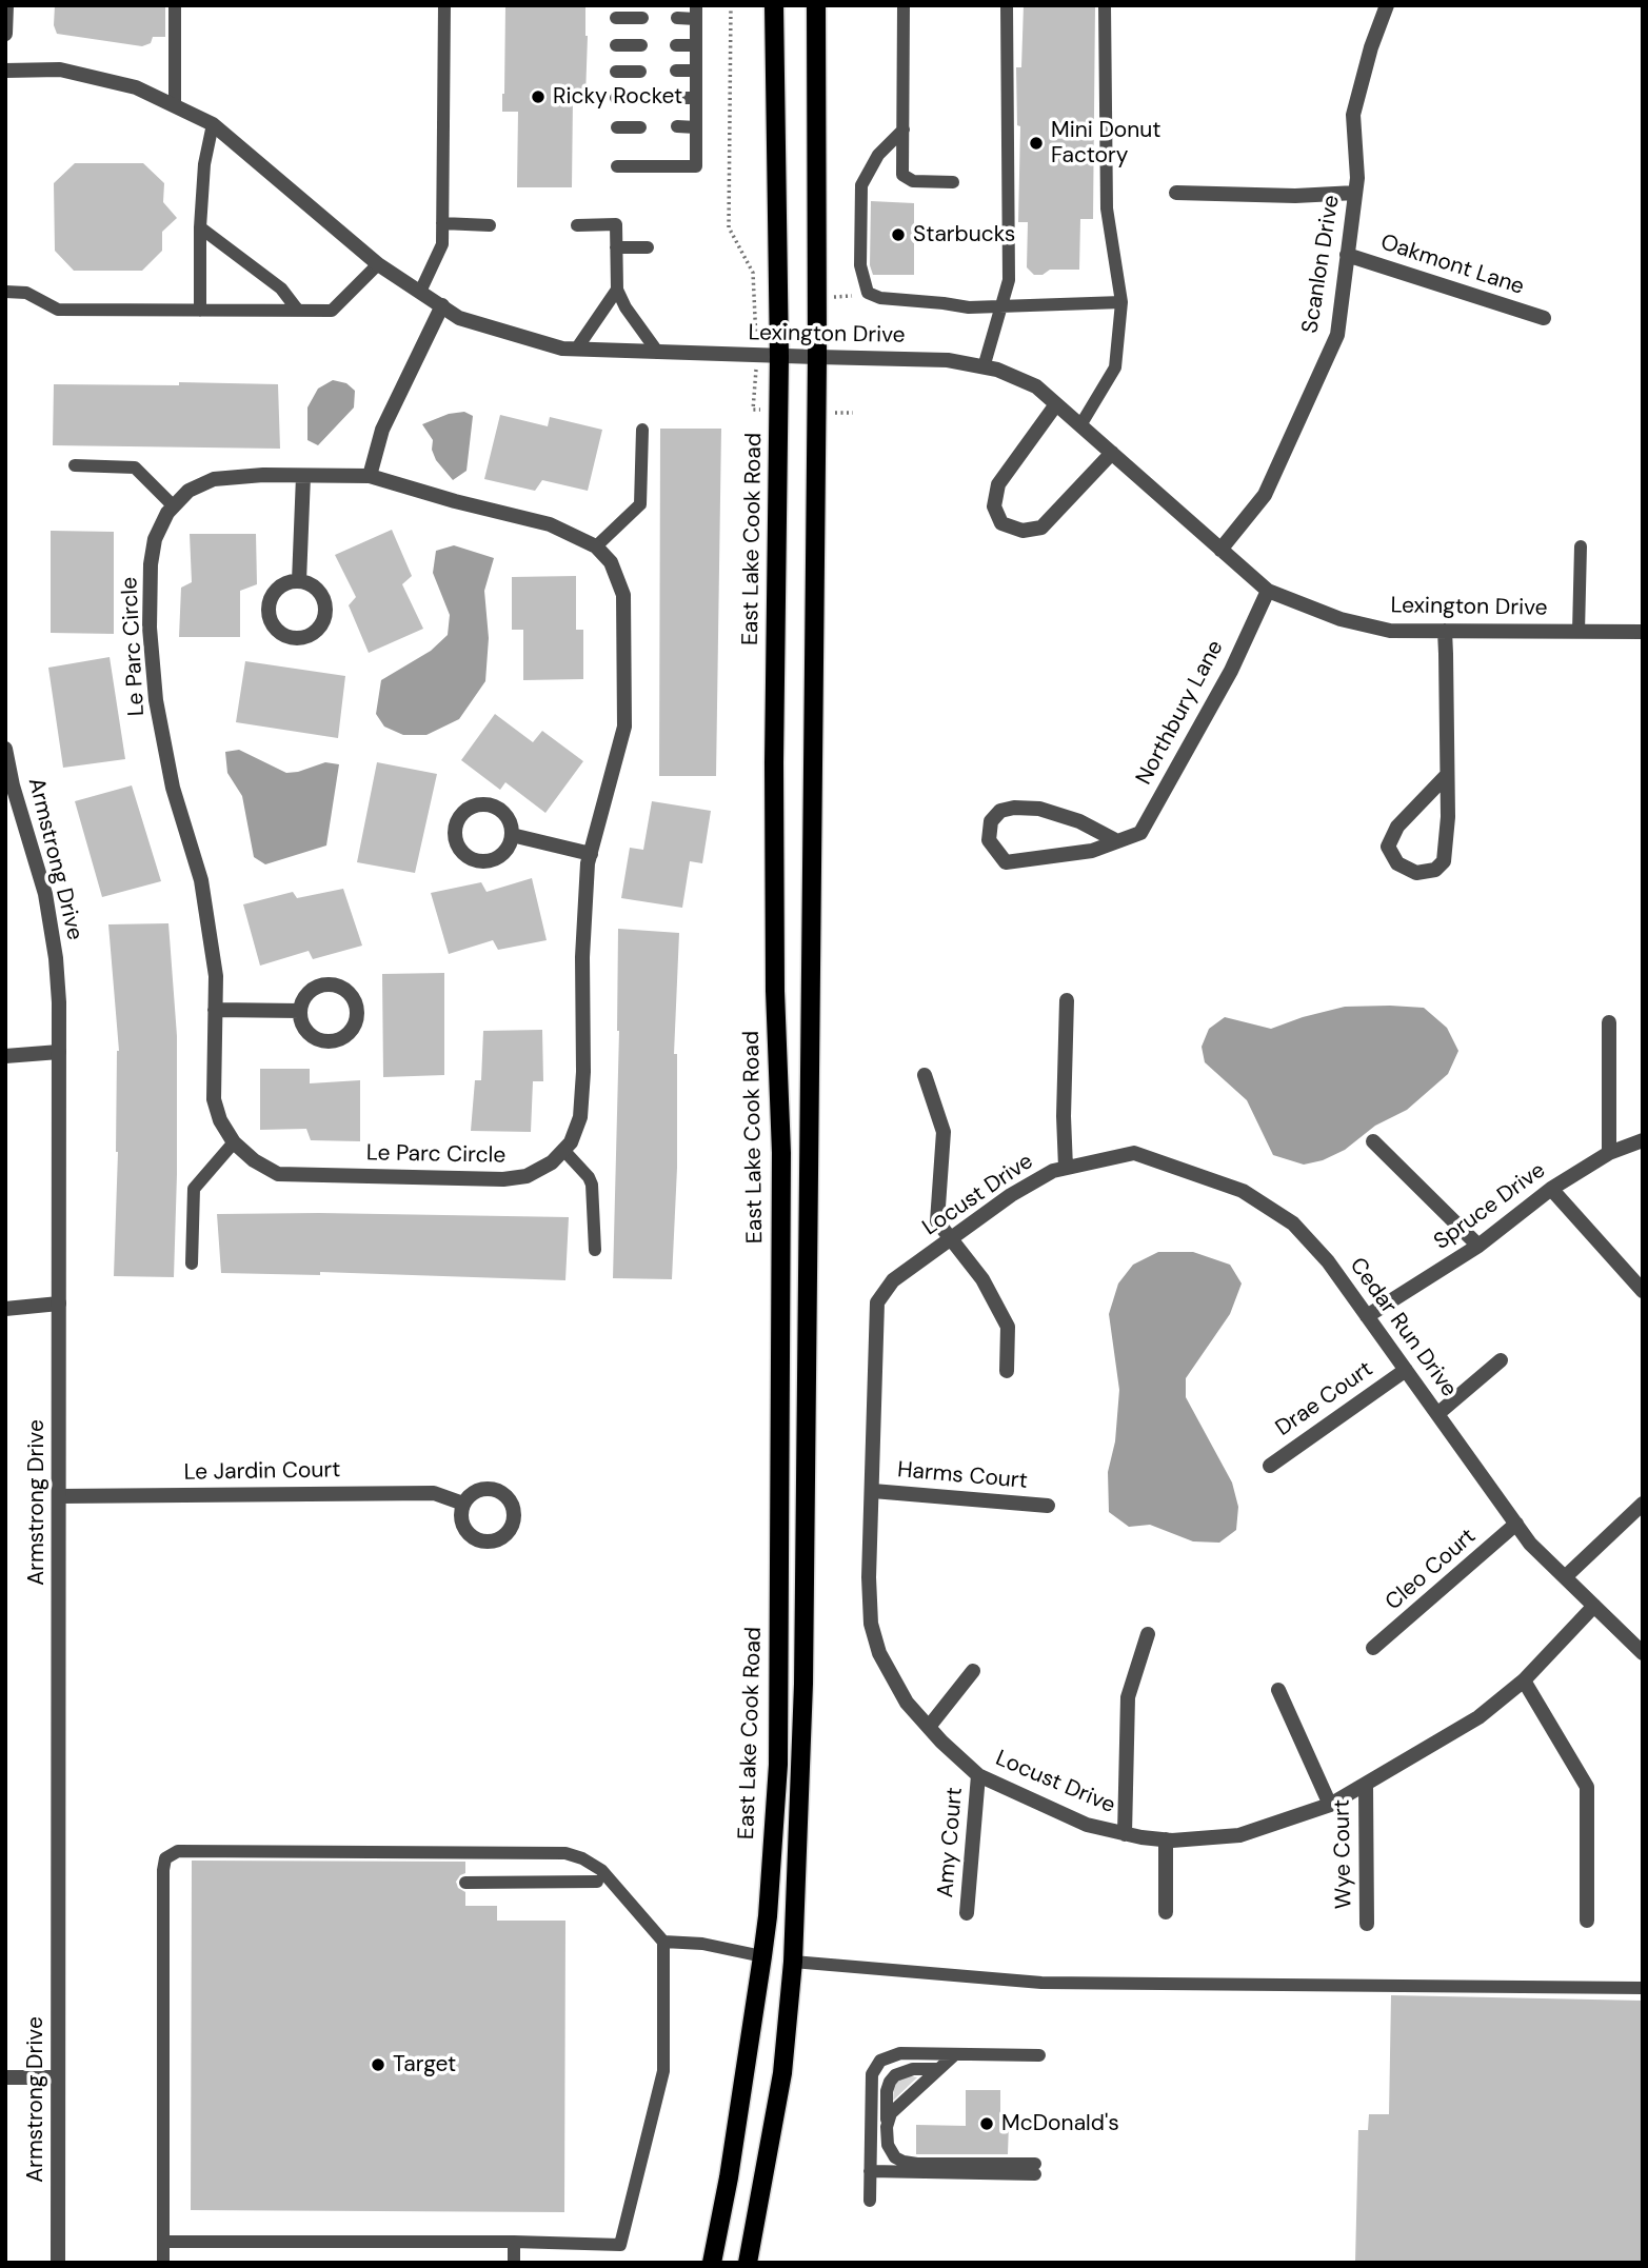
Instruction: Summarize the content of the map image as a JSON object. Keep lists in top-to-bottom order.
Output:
{
  "streets": {
    "main road": ["East Lake Cook Road"],
    "street": [
      "Scanlon Drive",
      "Oakmont Lane",
      "Lexington Drive",
      "Le Parc Circle",
      "Northbury Lane",
      "Armstrong Drive",
      "Locust Drive",
      "Spruce Drive",
      "Cedar Run Drive",
      "Drae Court",
      "Le Jardin Court",
      "Harms Court",
      "Cleo Court",
      "Amy Court",
      "Wye Court"
    ]
  },
  "crossings": [
    ["Scanlon Drive", "Oakmont Lane"],
    ["Scanlon Drive", "Lexington Drive"],
    ["Lexington Drive", "East Lake Cook Road"],
    ["Lexington Drive", "Northbury Lane"],
    ["Armstrong Drive", "Le Jardin Court"],
    ["Locust Drive", "Cedar Run Drive"],
    ["Locust Drive", "Harms Court"],
    ["Locust Drive", "Amy Court"],
    ["Locust Drive", "Wye Court"],
    ["Spruce Drive", "Cedar Run Drive"],
    ["Cedar Run Drive", "Drae Court"],
    ["Cedar Run Drive", "Cleo Court"]
  ],
  "places": [
    "Ricky Rocket",
    "Mini Donut Factory",
    "Starbucks",
    "Target",
    "McDonald's"
  ]
}
